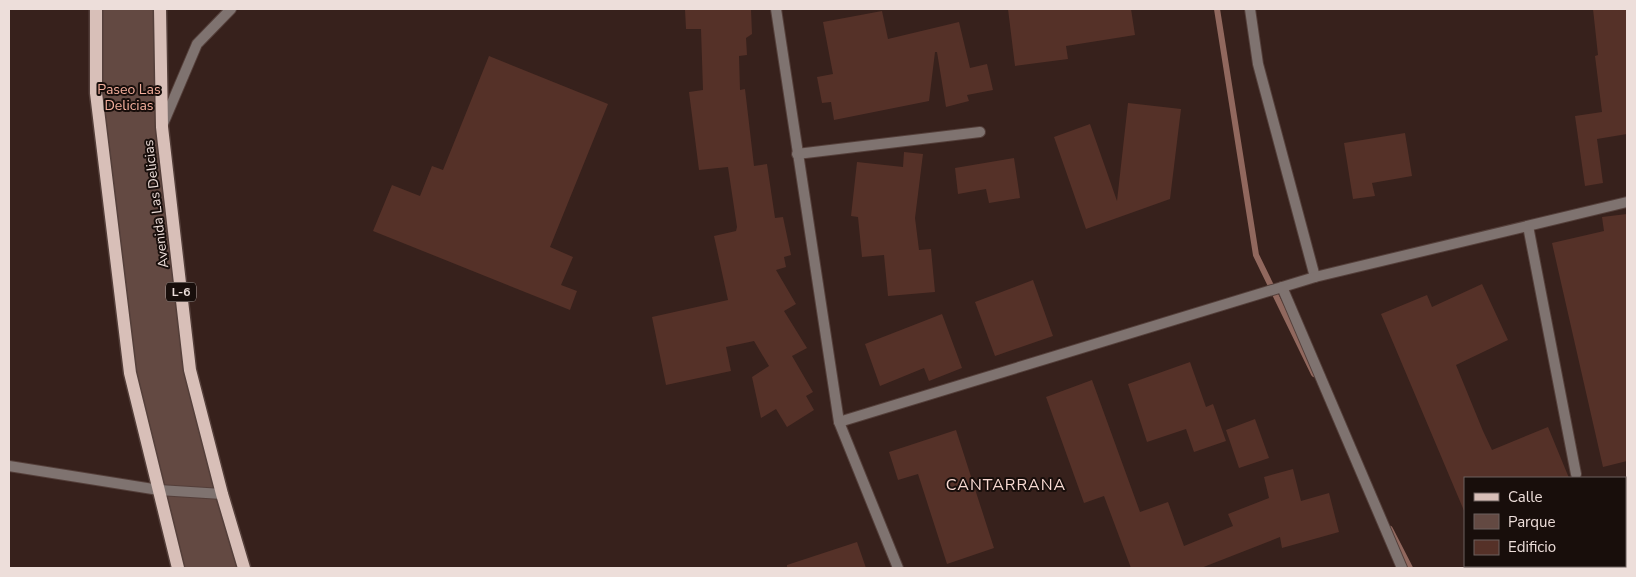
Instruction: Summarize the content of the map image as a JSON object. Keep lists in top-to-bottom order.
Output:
{
  "streets": {
    "main road": ["Avenida Las Delicias", "L-6"]
  },
  "districts": ["CANTARRANA"],
  "parks": ["Paseo Las Delicias"],
  "legend": ["Calle", "Parque", "Edificio"]
}
